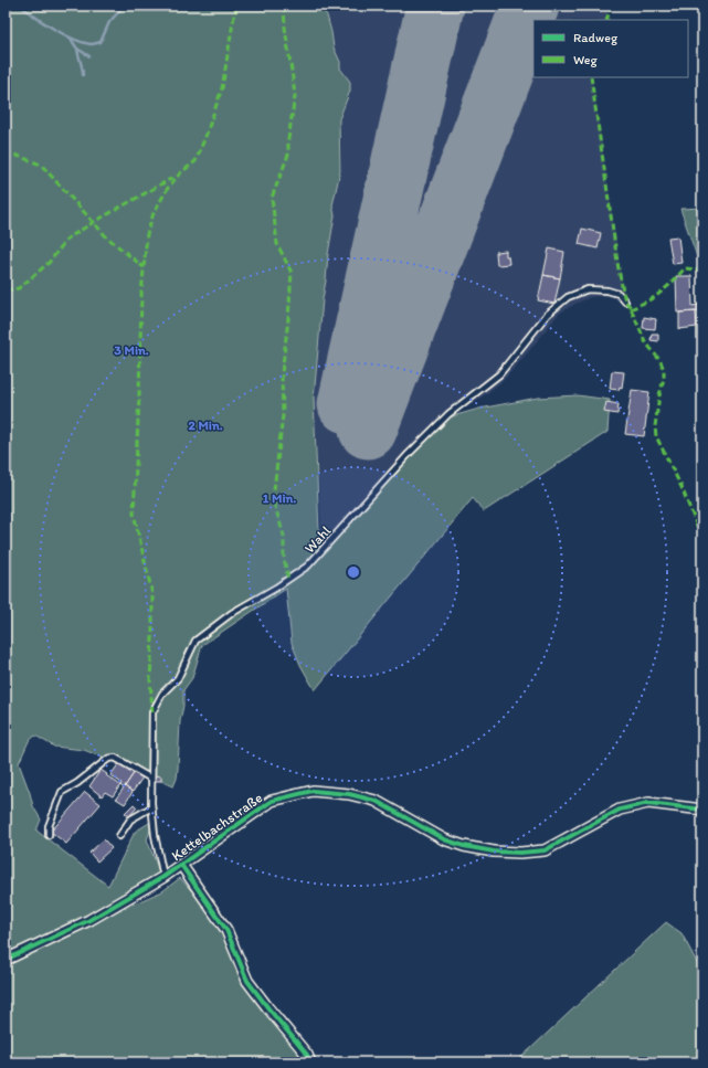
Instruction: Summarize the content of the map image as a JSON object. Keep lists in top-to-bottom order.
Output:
{
  "streets": {
    "street": ["Kettelbachstraße"],
    "lane": ["Wahl"]
  },
  "crossings": [
    ["Wahl", "Kettelbachstraße"]
  ],
  "legend": ["Radweg", "Weg"],
  "rings": ["3 Min.", "2 Min.", "1 Min."]
}
